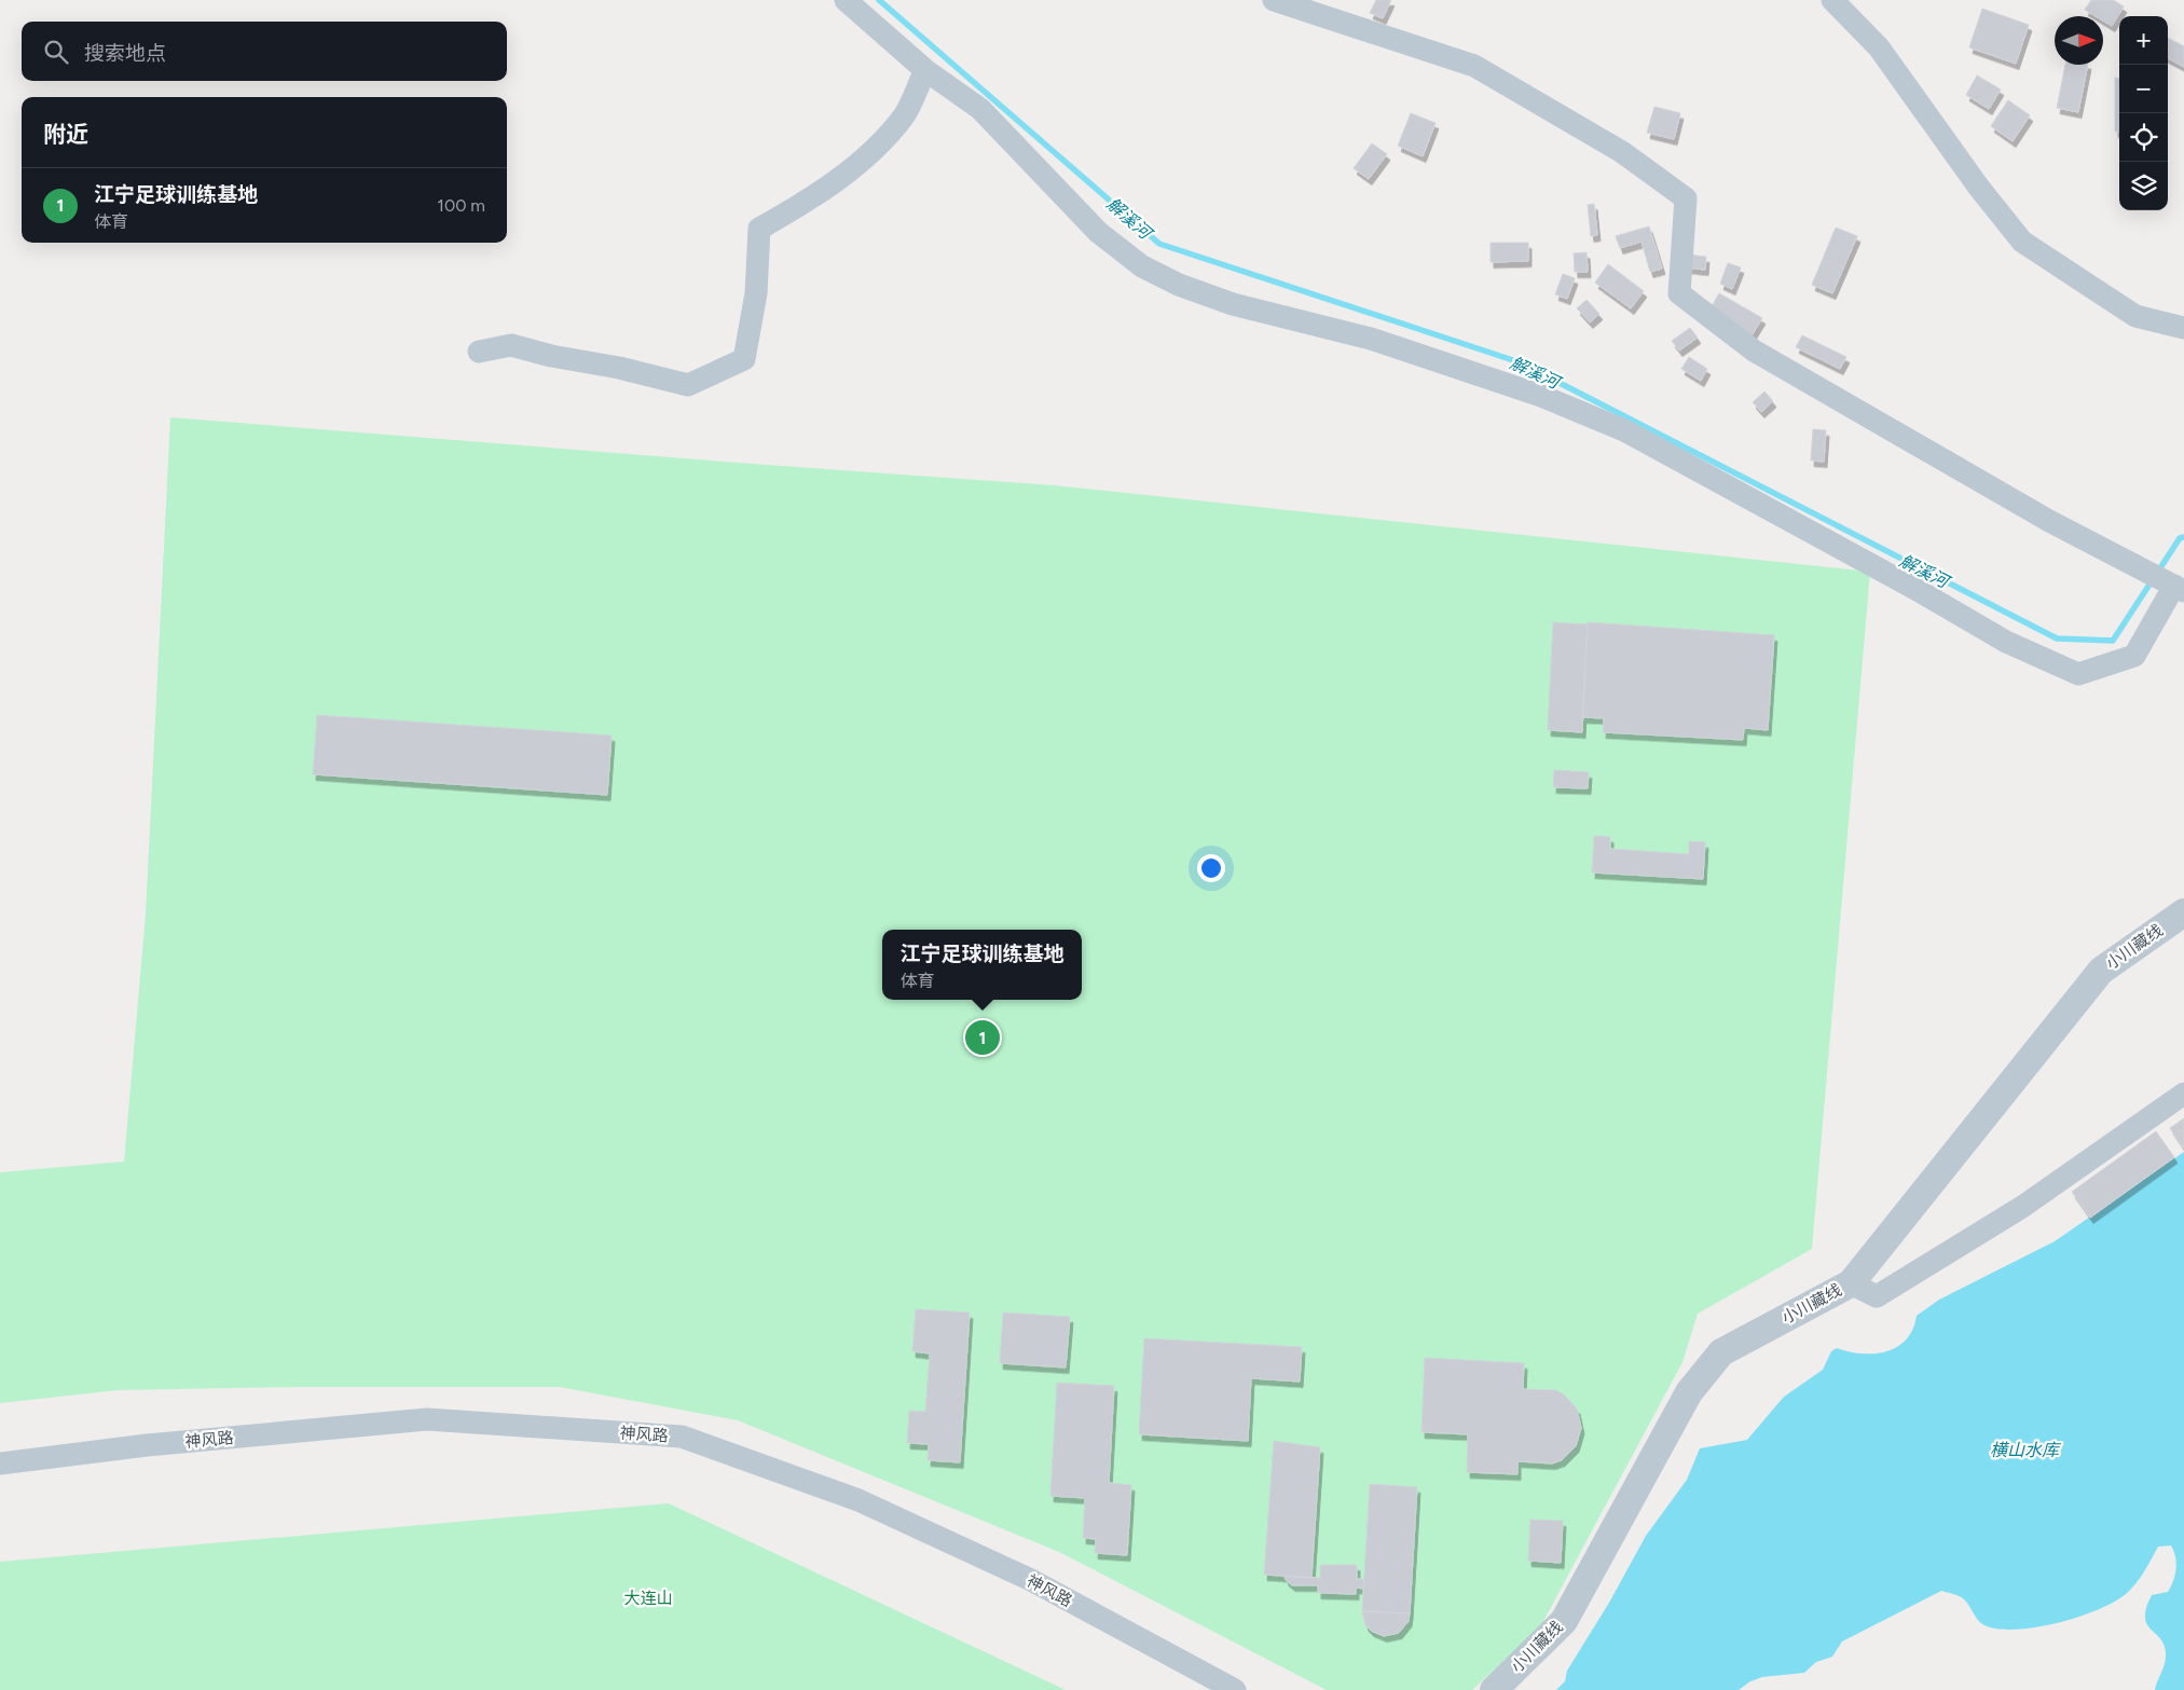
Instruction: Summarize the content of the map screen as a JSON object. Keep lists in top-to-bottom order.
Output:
{
  "streets": {
    "street": ["小川藏线", "神风路"]
  },
  "water": ["解溪河", "横山水库"],
  "parks": ["大连山"],
  "north": "right",
  "page": {
    "map_buttons": ["+", "−"],
    "search": "搜索地点",
    "heading": "附近",
    "list": [
      {
        "mark": "1",
        "name": "江宁足球训练基地",
        "note": "体育",
        "value": "100 m"
      }
    ],
    "popup": ["江宁足球训练基地", "体育"],
    "pins": "1"
  }
}
